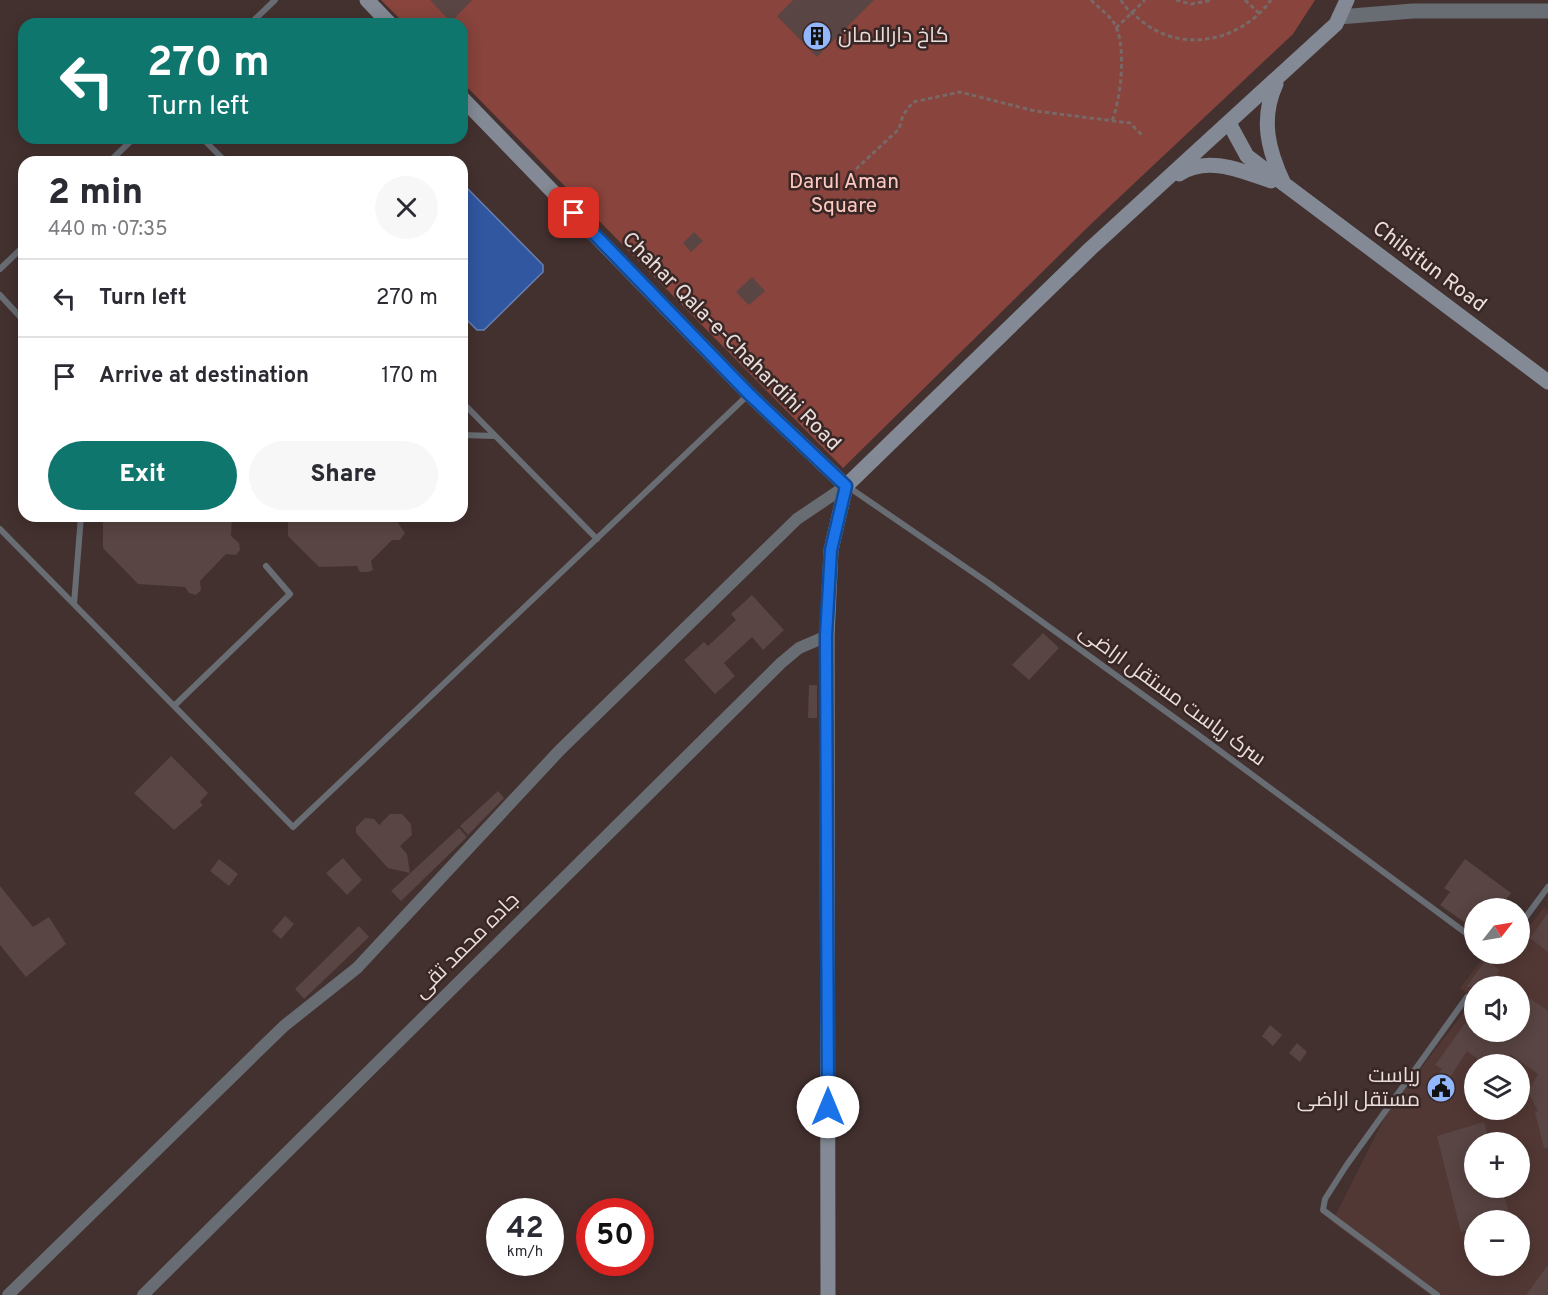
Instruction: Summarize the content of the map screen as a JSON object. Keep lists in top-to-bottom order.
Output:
{
  "streets": {
    "main road": ["Chilsitun Road", "Chahar Qala-e-Chahardihi Road"],
    "street": ["جاده محمد تقی"],
    "lane": ["سرک ریاست مستقل اراضی"]
  },
  "crossings": [
    ["Chahar Qala-e-Chahardihi Road", "سرک ریاست مستقل اراضی"]
  ],
  "parks": ["Darul Aman Square"],
  "places": {
    "building": ["کاخ دارالامان"],
    "public building": ["ریاست مستقل اراضی"]
  },
  "north": "top right",
  "page": {
    "turn": ["270 m", "Turn left"],
    "heading": ["2 min", "440 m · 07:35"],
    "list": [
      {
        "name": "Turn left",
        "value": "270 m"
      },
      {
        "name": "Arrive at destination",
        "value": "170 m"
      }
    ],
    "buttons": ["Exit", "Share"],
    "map_buttons": ["+", "−"],
    "speed": "42 km/h",
    "limit": "50"
  }
}
